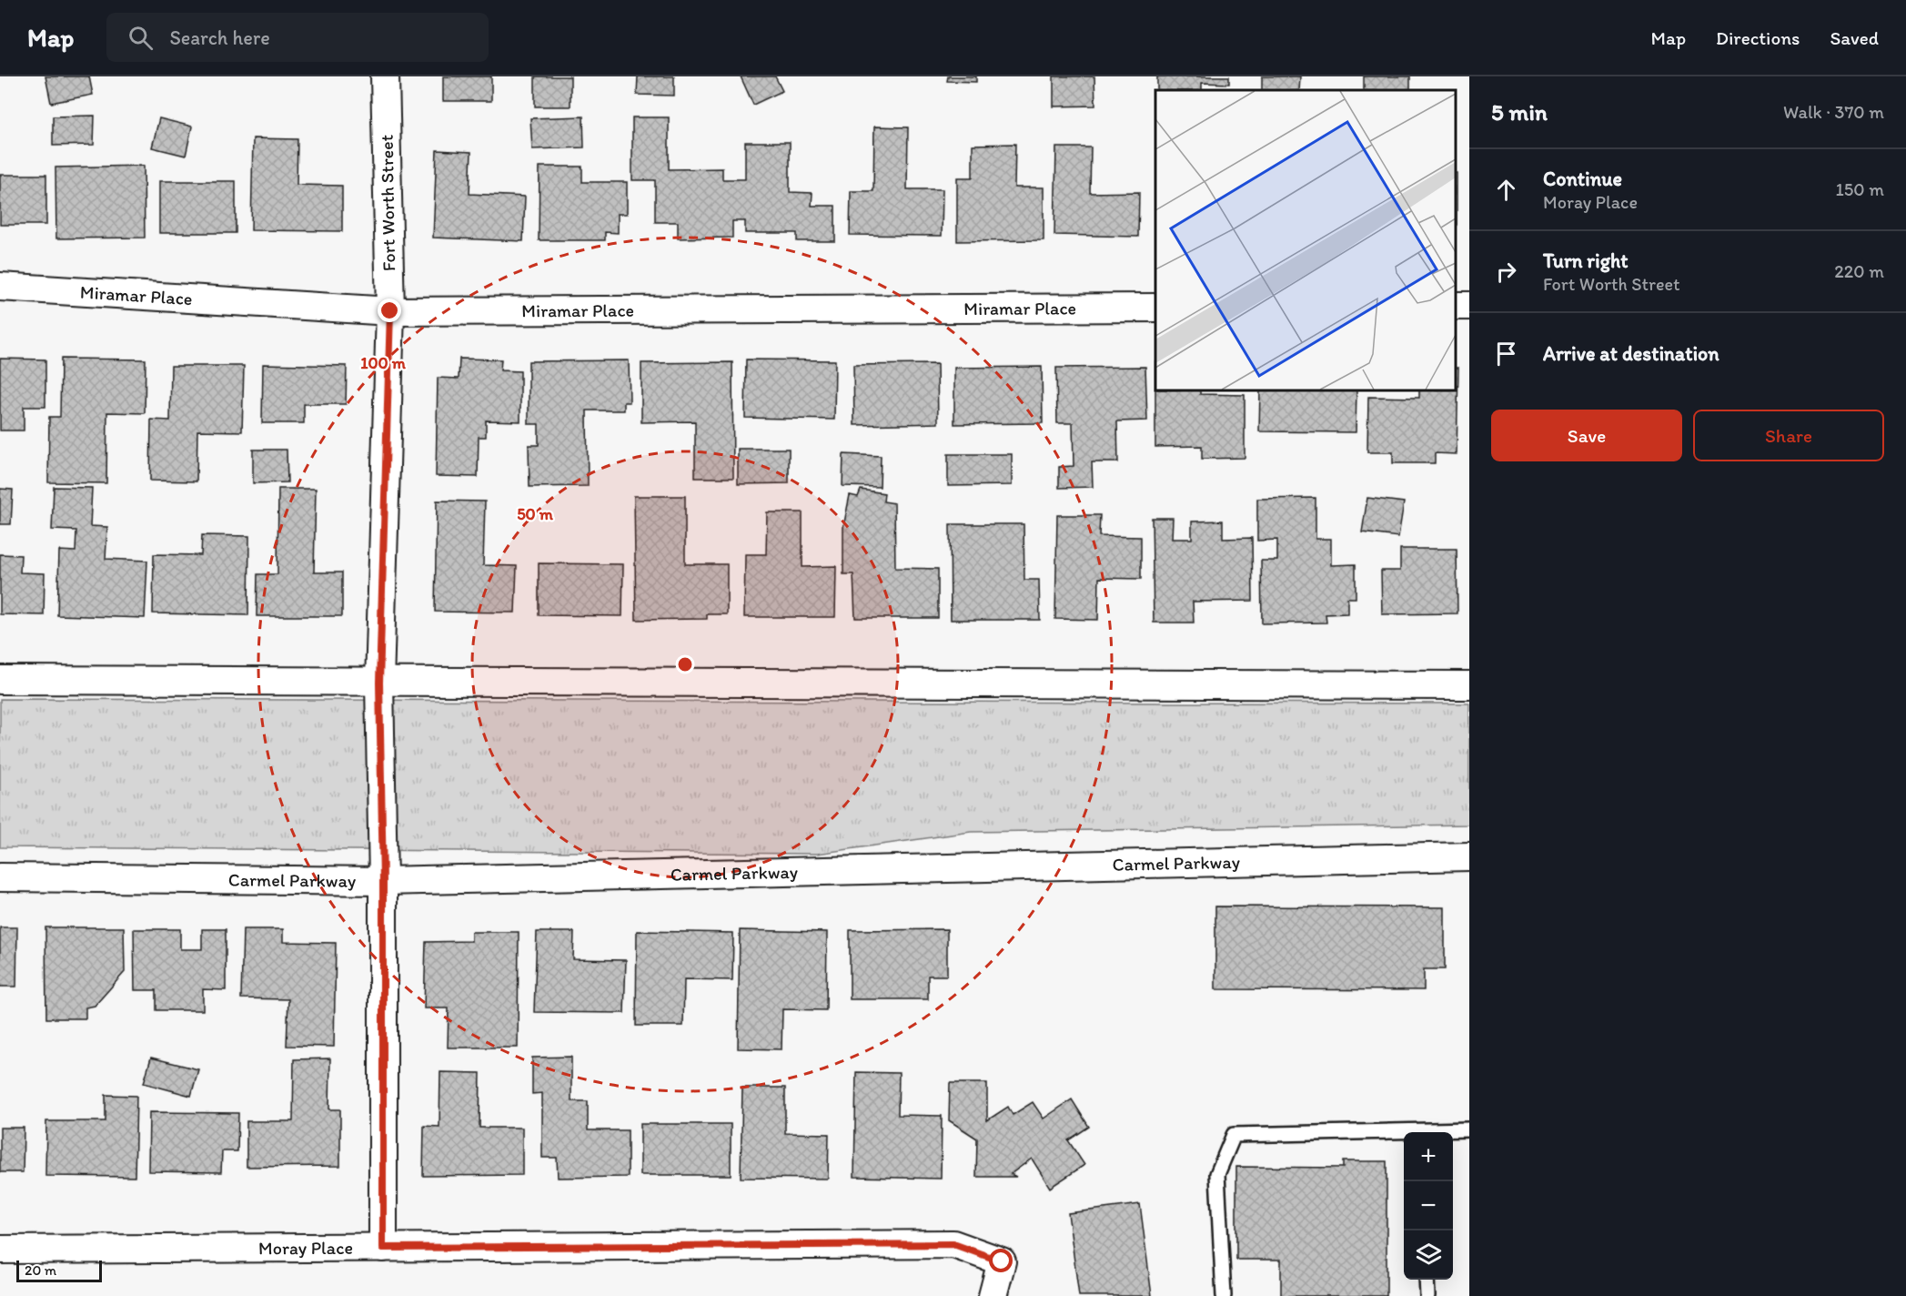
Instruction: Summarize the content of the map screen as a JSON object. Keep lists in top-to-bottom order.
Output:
{
  "streets": {
    "street": [
      "Fort Worth Street",
      "Miramar Place",
      "Carmel Parkway",
      "Moray Place"
    ]
  },
  "crossings": [
    ["Fort Worth Street", "Miramar Place"],
    ["Fort Worth Street", "Carmel Parkway"],
    ["Fort Worth Street", "Moray Place"]
  ],
  "scale_bar": "20 m",
  "page": {
    "header": "Map",
    "search": "Search here",
    "nav": ["Map", "Directions", "Saved"],
    "heading": ["5 min", "Walk · 370 m"],
    "list": [
      ["Continue", "Moray Place", "150 m"],
      ["Turn right", "Fort Worth Street", "220 m"],
      "Arrive at destination"
    ],
    "buttons": ["Save", "Share"],
    "map_buttons": ["+", "−"],
    "scale": "20 m"
  },
  "rings": ["100 m", "50 m"]
}
